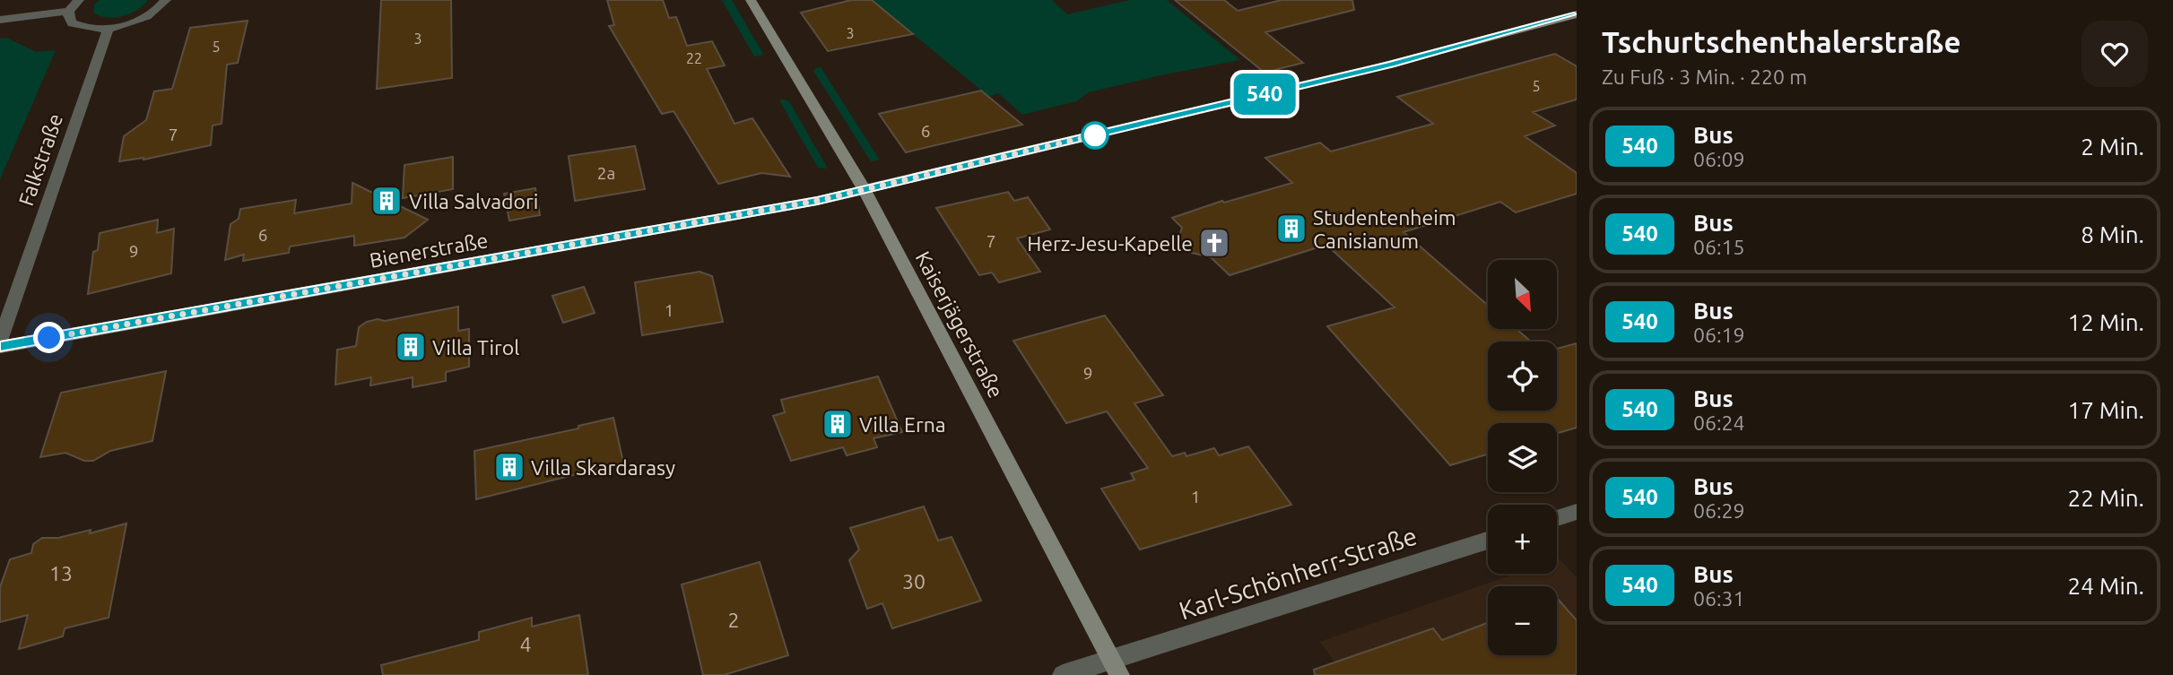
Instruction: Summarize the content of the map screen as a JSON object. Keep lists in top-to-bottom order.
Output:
{
  "streets": {
    "street": [
      "Falkstraße",
      "Bienerstraße",
      "Kaiserjägerstraße",
      "Karl-Schönherr-Straße"
    ]
  },
  "crossings": [
    ["Bienerstraße", "Kaiserjägerstraße"],
    ["Kaiserjägerstraße", "Karl-Schönherr-Straße"]
  ],
  "places": {
    "building": [
      "Villa Salvadori",
      "Studentenheim Canisianum",
      "Villa Tirol",
      "Villa Erna",
      "Villa Skardarasy"
    ],
    "church": ["Herz-Jesu-Kapelle"]
  },
  "lines": ["bus line 540"],
  "house_numbers": [
    "3",
    "3",
    "5",
    "22",
    "5",
    "6",
    "7",
    "2a",
    "6",
    "7",
    "9",
    "1",
    "9",
    "1",
    "13",
    "30",
    "2",
    "4"
  ],
  "north": "bottom right",
  "page": {
    "on_map": "540",
    "heading": ["Tschurtschenthalerstraße", "Zu Fuß · 3 Min. · 220 m"],
    "list": [
      {
        "mark": "540",
        "name": "Bus",
        "note": "06:09",
        "value": "2 Min."
      },
      {
        "mark": "540",
        "name": "Bus",
        "note": "06:15",
        "value": "8 Min."
      },
      {
        "mark": "540",
        "name": "Bus",
        "note": "06:19",
        "value": "12 Min."
      },
      {
        "mark": "540",
        "name": "Bus",
        "note": "06:24",
        "value": "17 Min."
      },
      {
        "mark": "540",
        "name": "Bus",
        "note": "06:29",
        "value": "22 Min."
      },
      {
        "mark": "540",
        "name": "Bus",
        "note": "06:31",
        "value": "24 Min."
      }
    ],
    "map_buttons": ["+", "−"]
  }
}
